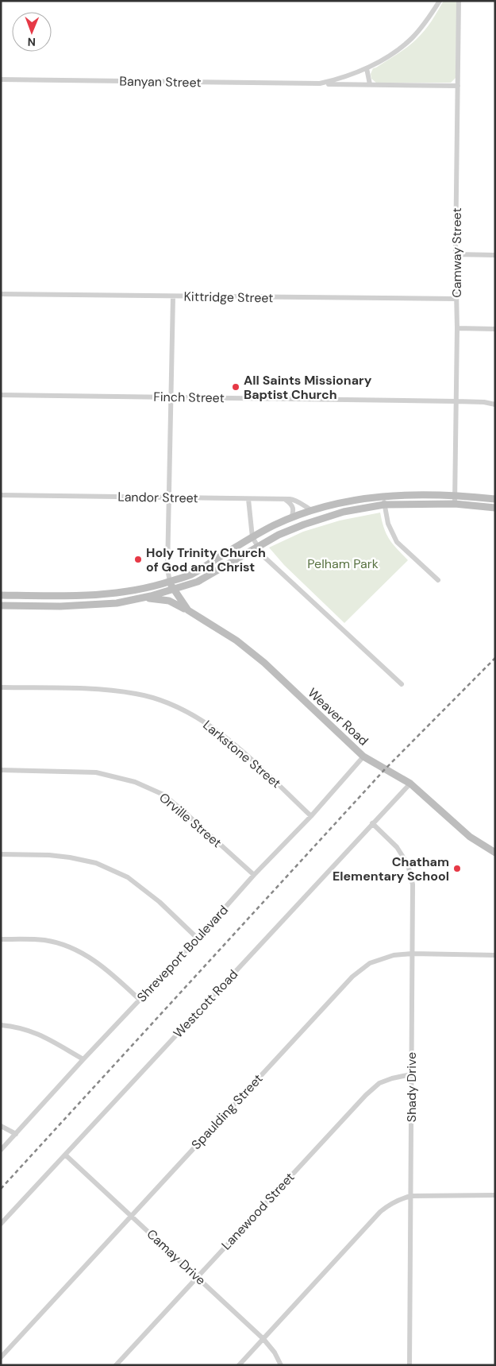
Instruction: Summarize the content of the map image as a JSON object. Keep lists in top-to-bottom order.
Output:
{
  "streets": {
    "main road": ["Weaver Road"],
    "street": [
      "Banyan Street",
      "Camway Street",
      "Kittridge Street",
      "Finch Street",
      "Landor Street",
      "Larkstone Street",
      "Orville Street",
      "Shreveport Boulevard",
      "Westcott Road",
      "Shady Drive",
      "Spaulding Street",
      "Lanewood Street",
      "Camay Drive"
    ]
  },
  "crossings": [
    ["Banyan Street", "Camway Street"],
    ["Camway Street", "Kittridge Street"],
    ["Camway Street", "Finch Street"],
    ["Weaver Road", "Shreveport Boulevard"],
    ["Weaver Road", "Westcott Road"],
    ["Larkstone Street", "Shreveport Boulevard"],
    ["Orville Street", "Shreveport Boulevard"],
    ["Westcott Road", "Shady Drive"],
    ["Westcott Road", "Camay Drive"],
    ["Shady Drive", "Spaulding Street"],
    ["Shady Drive", "Lanewood Street"],
    ["Spaulding Street", "Camay Drive"],
    ["Lanewood Street", "Camay Drive"]
  ],
  "parks": ["Pelham Park"],
  "places": ["All Saints Missionary Baptist Church", "Holy Trinity Church of God and Christ", "Chatham Elementary School"],
  "north": "bottom"
}
